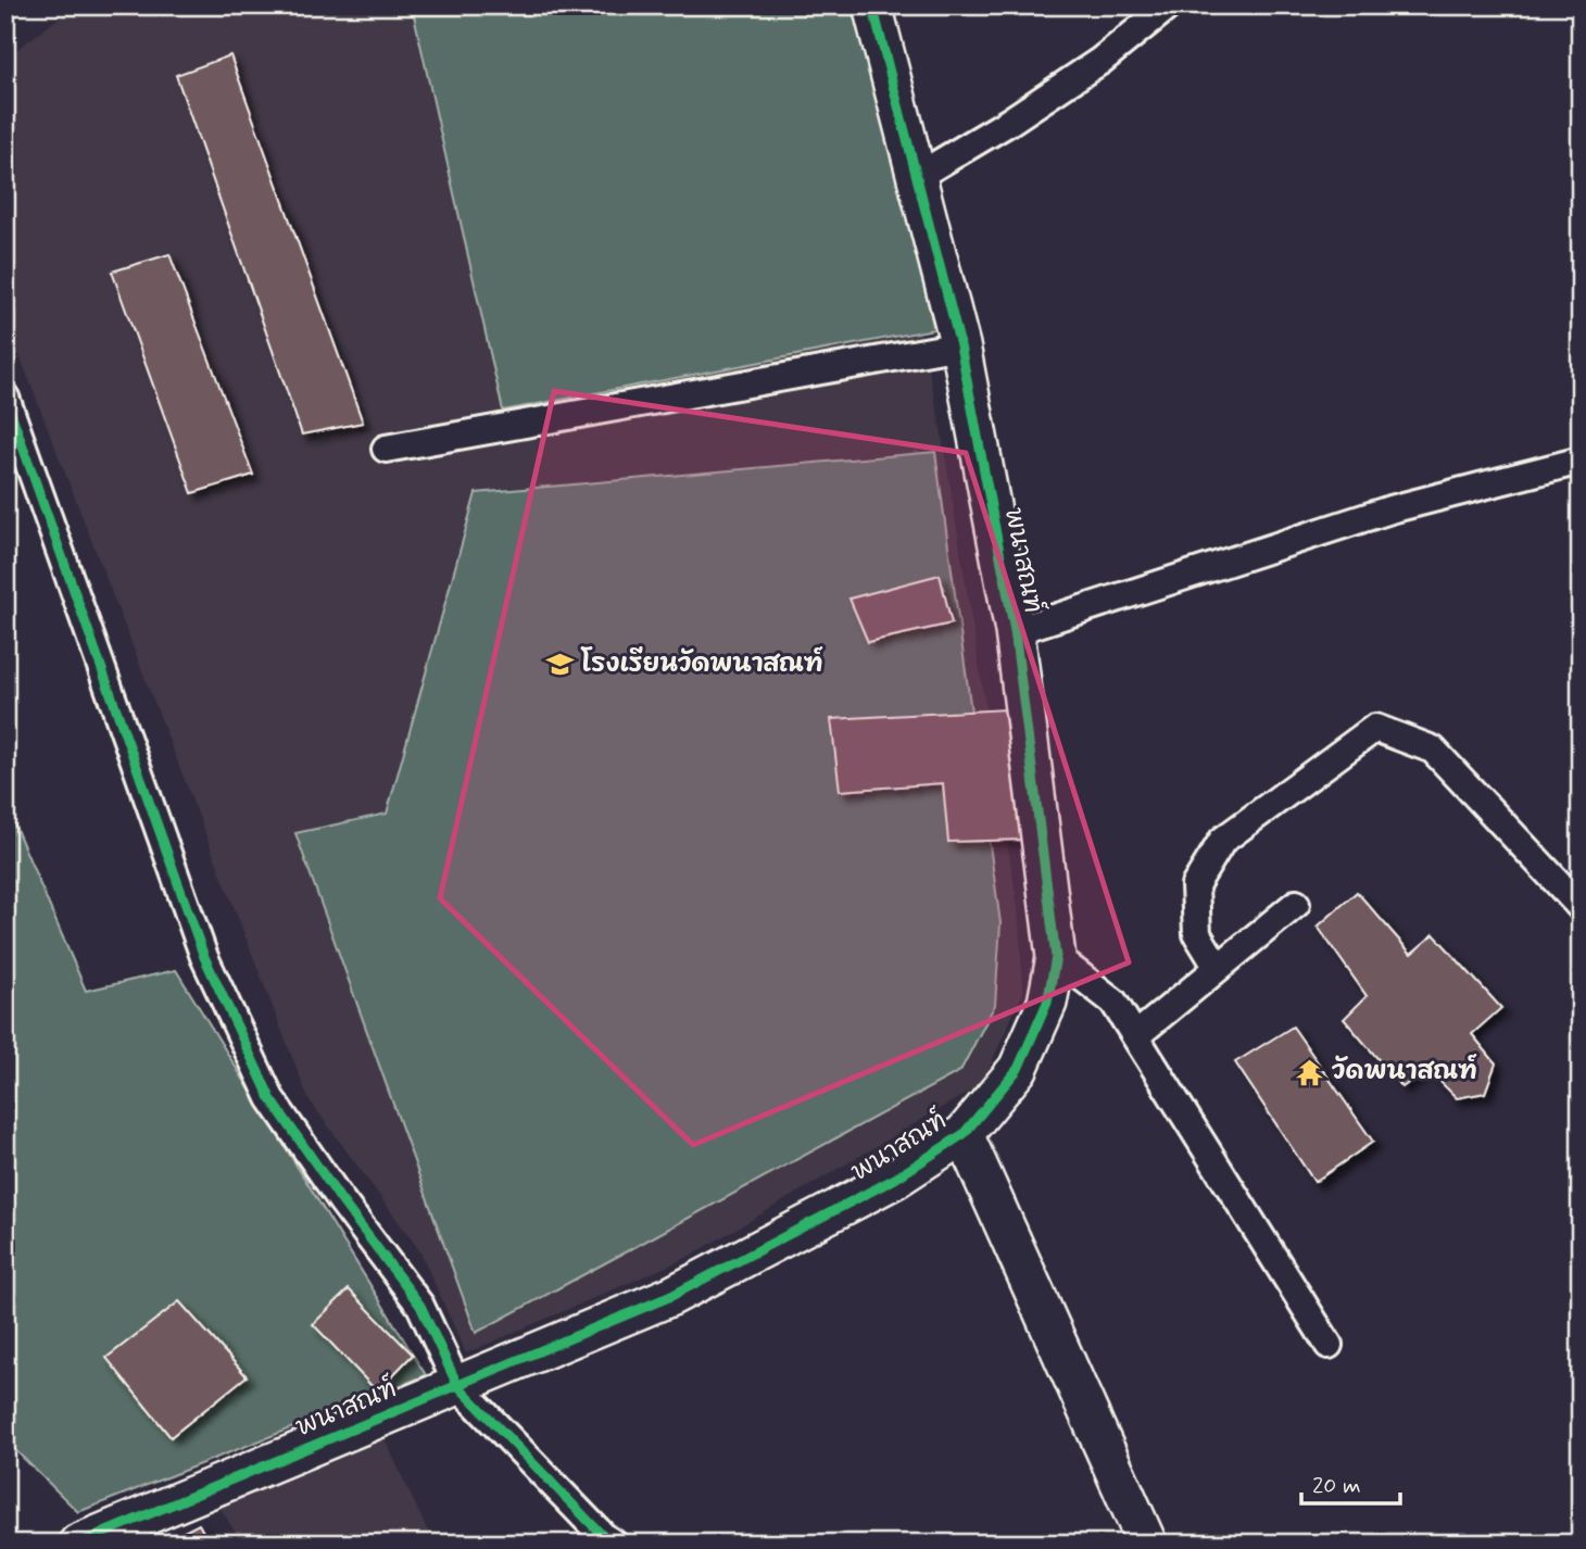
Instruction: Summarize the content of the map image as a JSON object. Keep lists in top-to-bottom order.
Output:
{
  "streets": {
    "street": ["พนาสณฑ์"]
  },
  "places": {
    "school or university": ["โรงเรียนวัดพนาสณฑ์"],
    "temple": ["วัดพนาสณฑ์"]
  },
  "scale_bar": "20 m"
}
